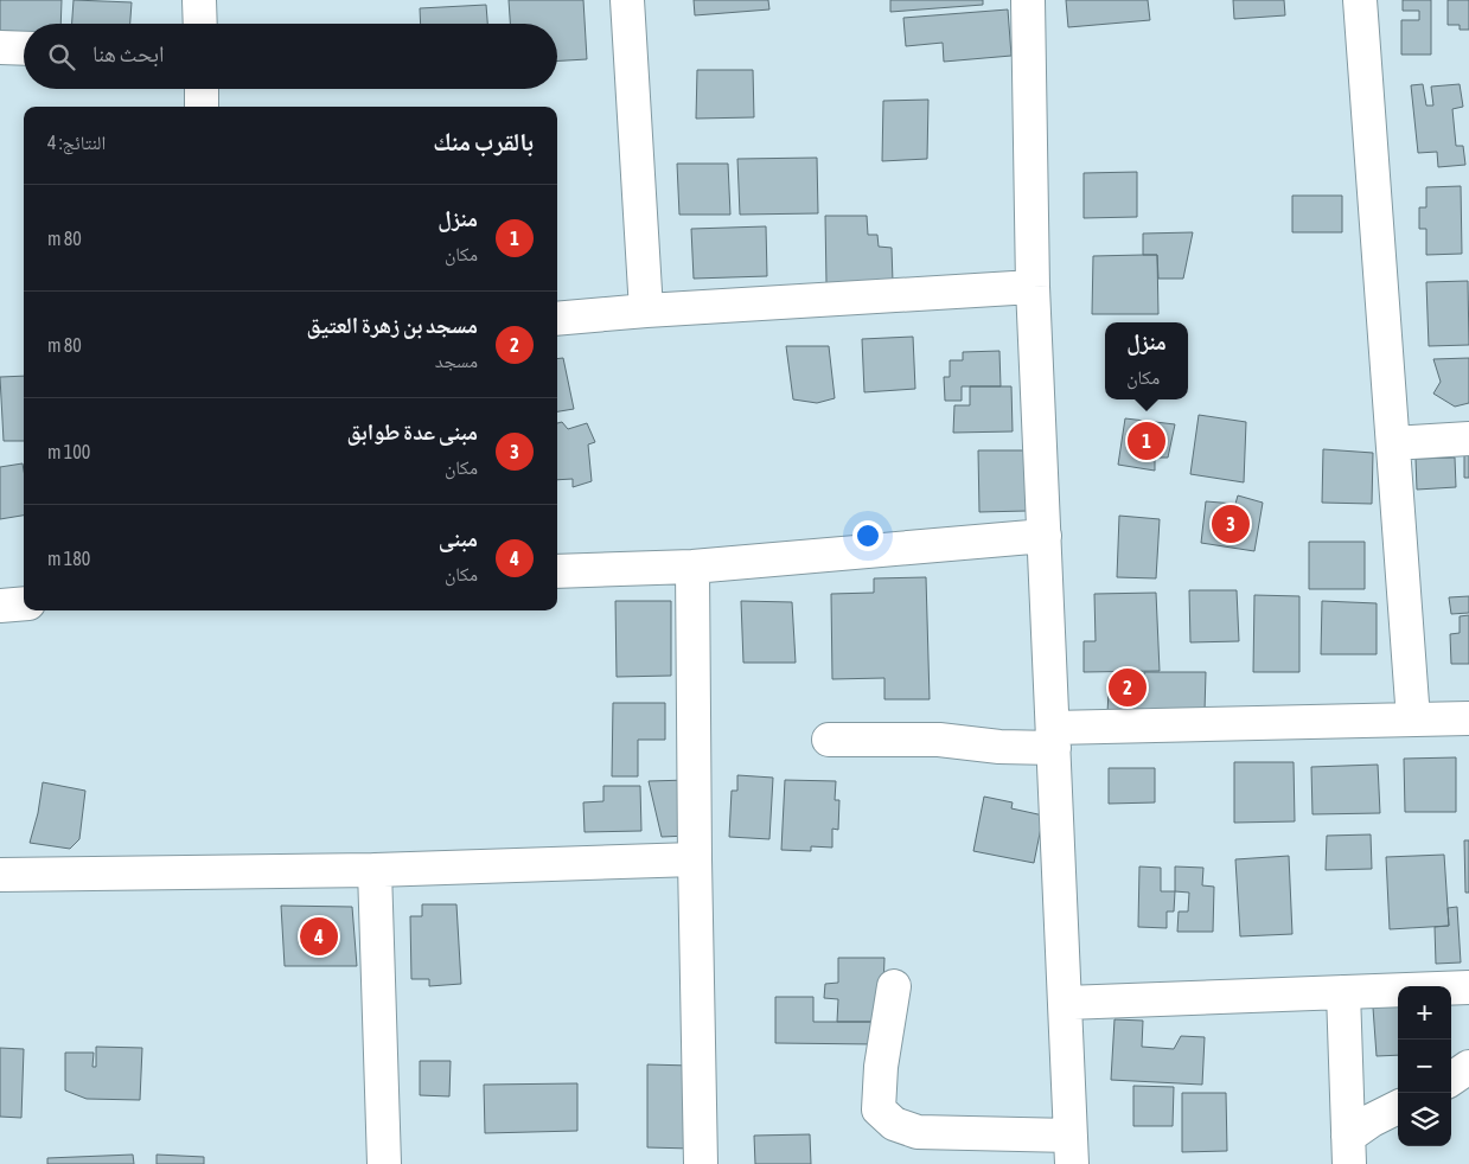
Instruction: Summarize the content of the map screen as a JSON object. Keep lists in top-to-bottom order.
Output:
{
  "page": {
    "search": "ابحث هنا",
    "heading": ["بالقرب منك", "النتائج: 4"],
    "list": [
      {
        "mark": "1",
        "name": "منزل",
        "note": "مكان",
        "value": "80 m"
      },
      {
        "mark": "2",
        "name": "مسجد بن زهرة العتيق",
        "note": "مسجد",
        "value": "80 m"
      },
      {
        "mark": "3",
        "name": "مبنى عدة طوابق",
        "note": "مكان",
        "value": "100 m"
      },
      {
        "mark": "4",
        "name": "مبنى",
        "note": "مكان",
        "value": "180 m"
      }
    ],
    "popup": ["منزل", "مكان"],
    "pins": [
      "1",
      "3",
      "2",
      "4"
    ],
    "map_buttons": ["+", "−"]
  }
}
